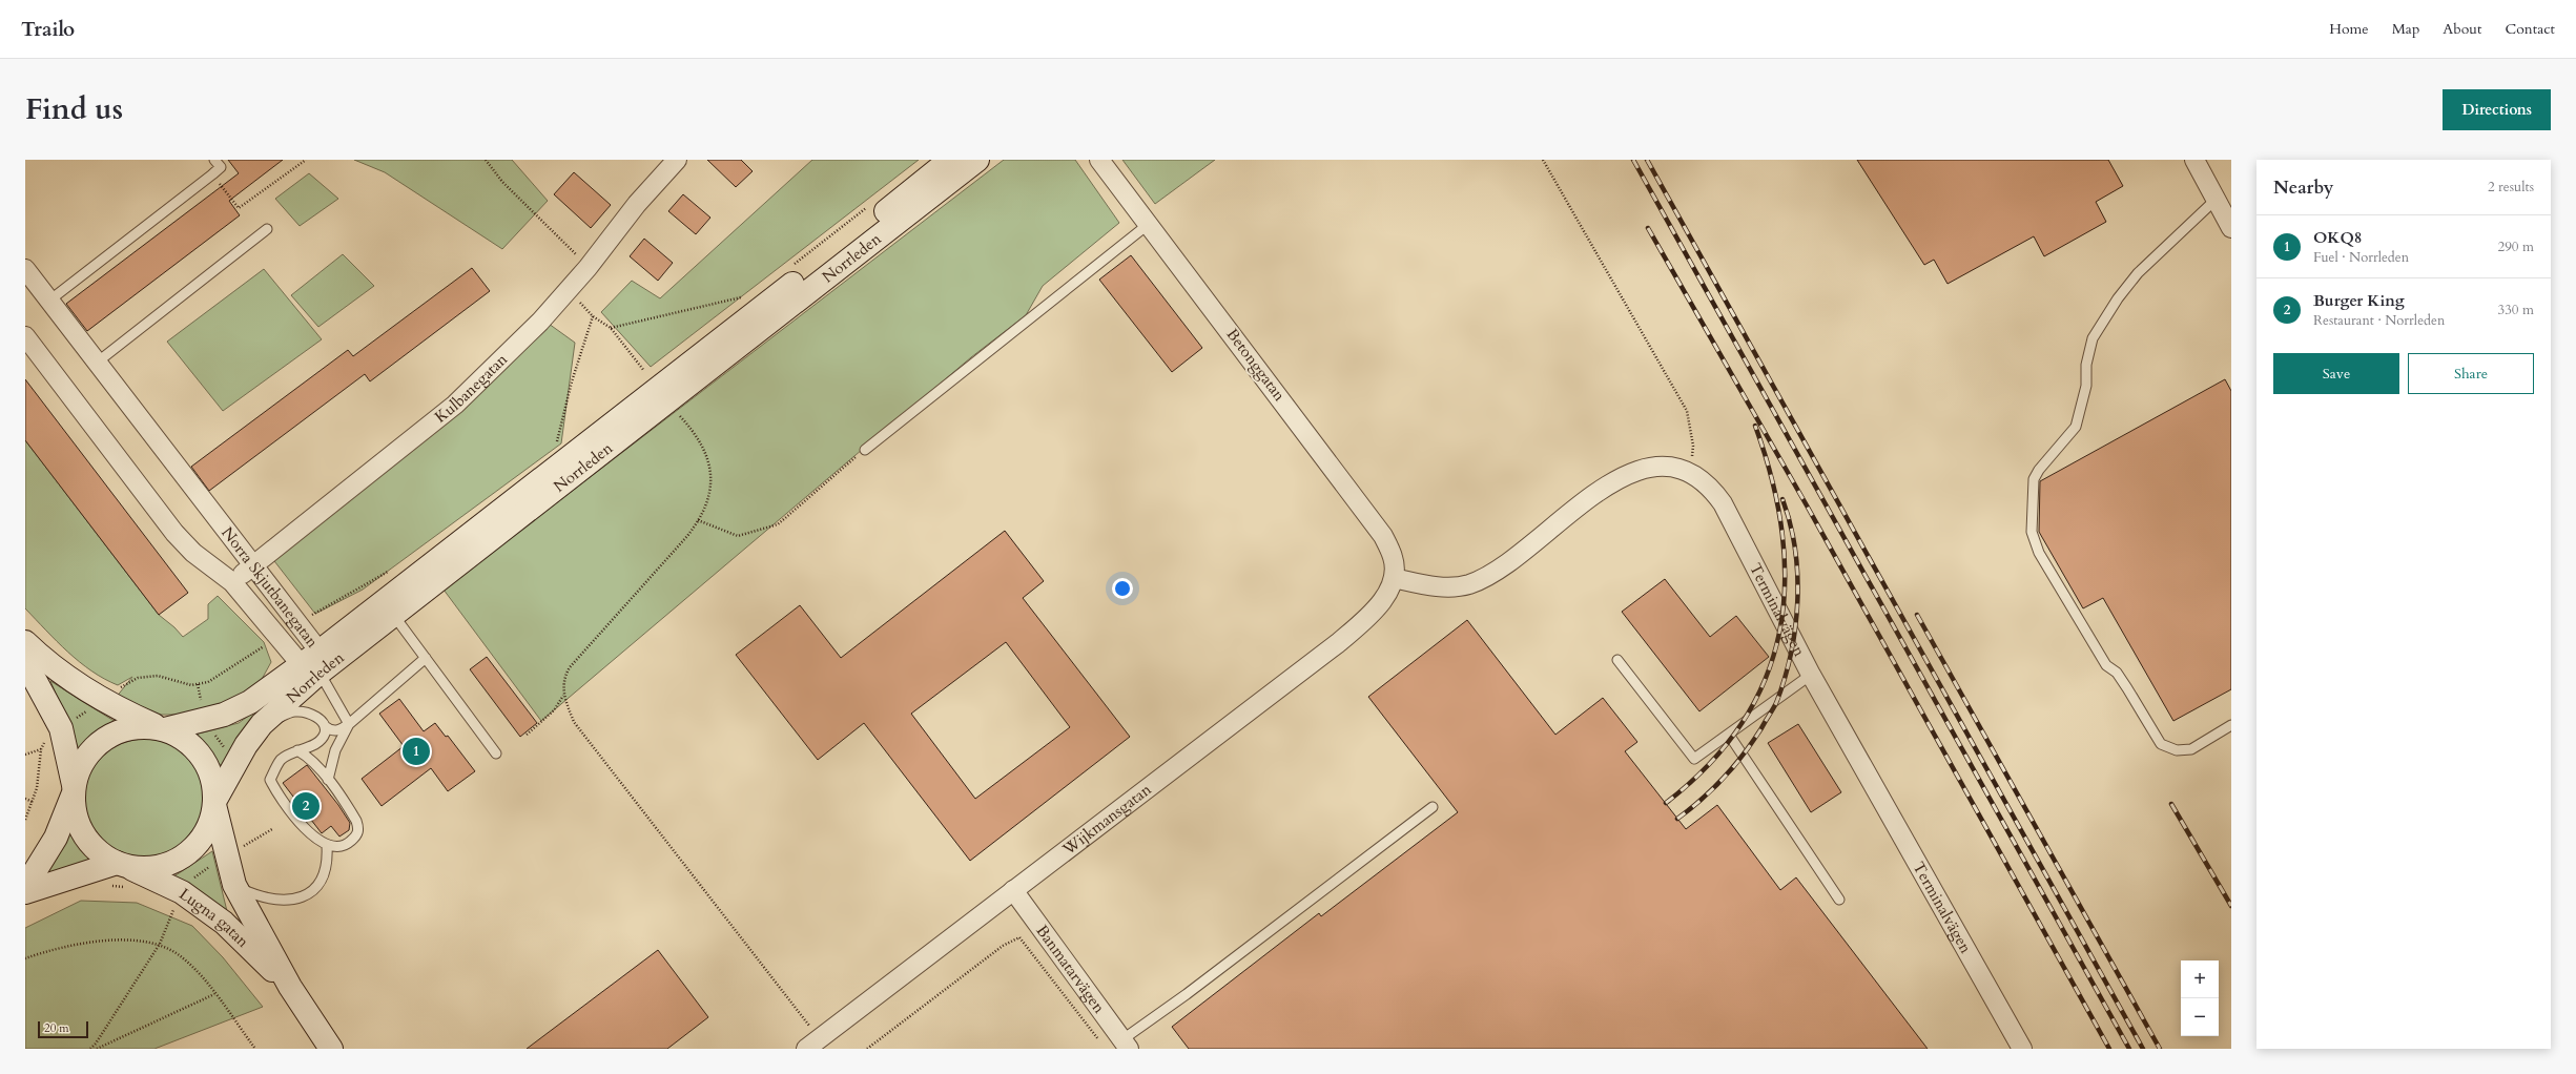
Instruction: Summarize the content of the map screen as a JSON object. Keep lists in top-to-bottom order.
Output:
{
  "streets": {
    "main road": ["Norrleden", "Lugna gatan"],
    "street": [
      "Betonggatan",
      "Kulbanegatan",
      "Norra Skjutbanegatan",
      "Terminalvägen",
      "Wijkmansgatan",
      "Banmatarvägen"
    ]
  },
  "crossings": [
    ["Norrleden", "Norra Skjutbanegatan"],
    ["Norrleden", "Lugna gatan"],
    ["Betonggatan", "Terminalvägen"],
    ["Betonggatan", "Wijkmansgatan"],
    ["Kulbanegatan", "Norra Skjutbanegatan"],
    ["Terminalvägen", "Wijkmansgatan"],
    ["Wijkmansgatan", "Banmatarvägen"]
  ],
  "scale_bar": "20 m",
  "page": {
    "header": "Trailo",
    "nav": [
      "Home",
      "Map",
      "About",
      "Contact"
    ],
    "title": "Find us",
    "buttons": [
      "Directions",
      ["Save", "Share"]
    ],
    "heading": ["Nearby", "2 results"],
    "list": [
      {
        "mark": "1",
        "name": "OKQ8",
        "note": "Fuel · Norrleden",
        "value": "290 m"
      },
      {
        "mark": "2",
        "name": "Burger King",
        "note": "Restaurant · Norrleden",
        "value": "330 m"
      }
    ],
    "pins": ["1", "2"],
    "map_buttons": ["+", "−"],
    "scale": "20 m"
  }
}
